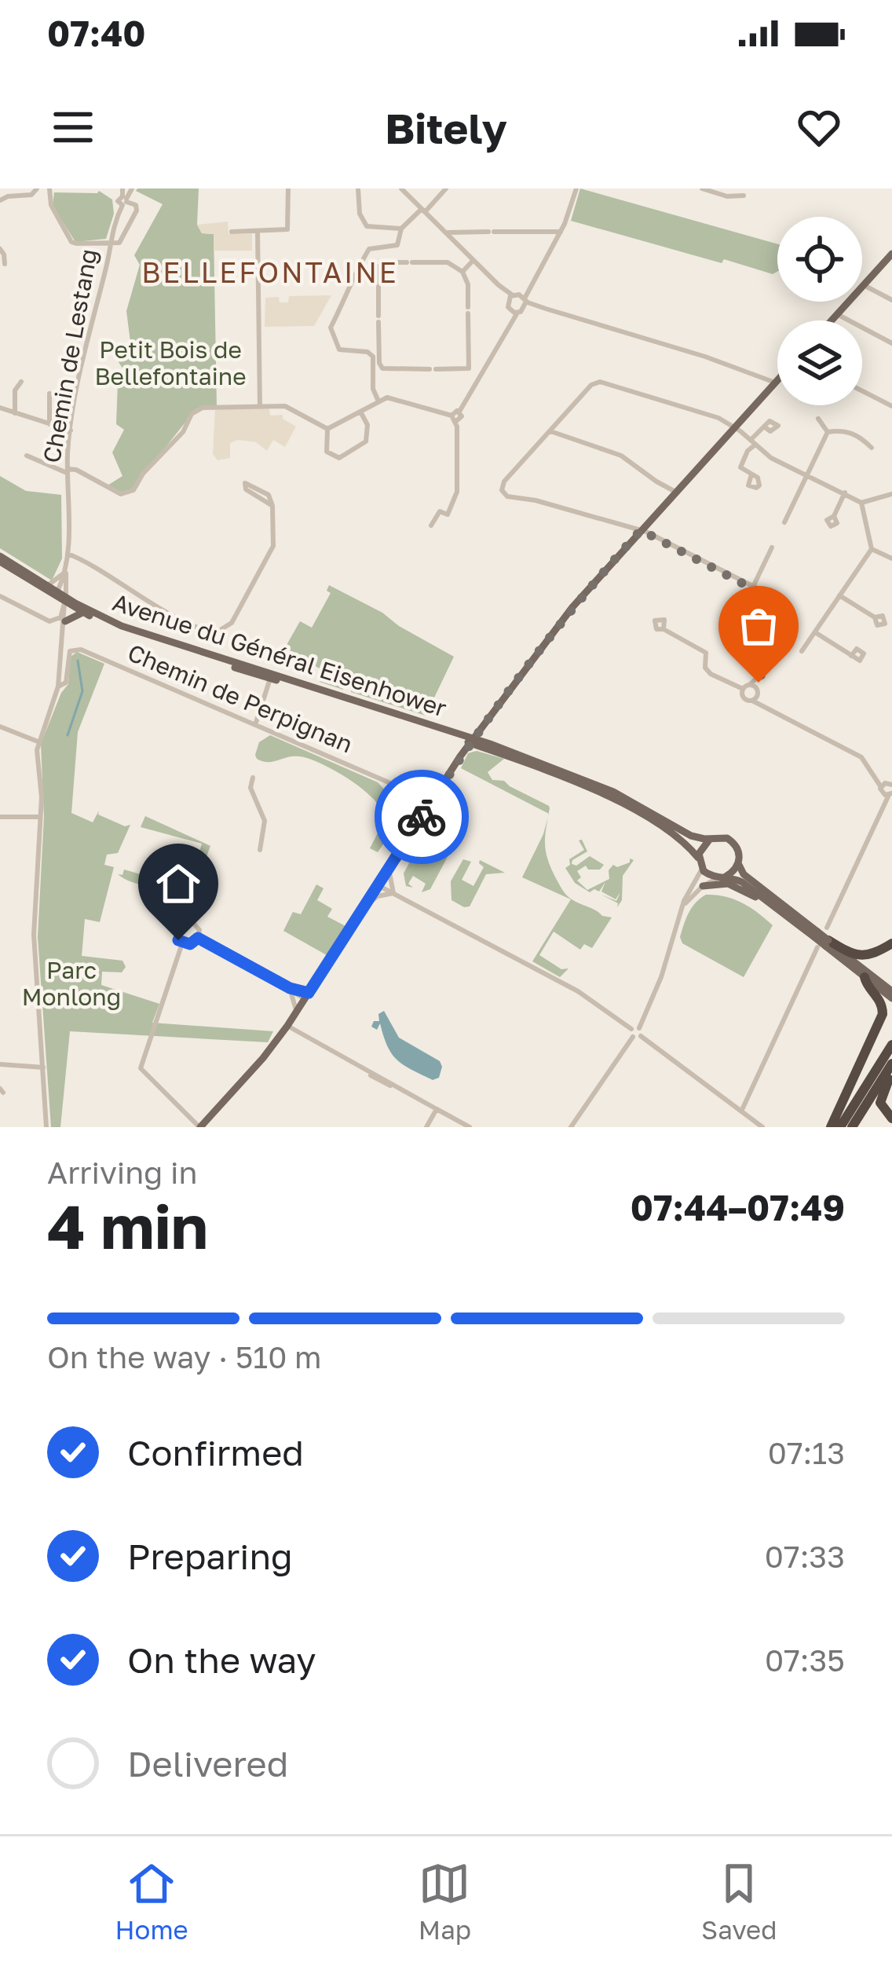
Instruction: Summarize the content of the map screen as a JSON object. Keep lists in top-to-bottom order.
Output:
{
  "streets": {
    "main road": ["Avenue du Général Eisenhower"],
    "street": ["Chemin de Lestang", "Chemin de Perpignan"]
  },
  "crossings": [
    ["Chemin de Lestang", "Avenue du Général Eisenhower"],
    ["Chemin de Lestang", "Chemin de Perpignan"]
  ],
  "districts": ["BELLEFONTAINE"],
  "parks": ["Petit Bois de Bellefontaine", "Parc Monlong"],
  "page": {
    "status": "07:40",
    "header": "Bitely",
    "heading": ["4 min", "Arriving in", "07:44–07:49"],
    "bar": "On the way · 510 m",
    "list": [
      ["Confirmed", "07:13"],
      ["Preparing", "07:33"],
      ["On the way", "07:35"],
      "Delivered"
    ],
    "tabs": ["Home", "Map", "Saved"]
  }
}
